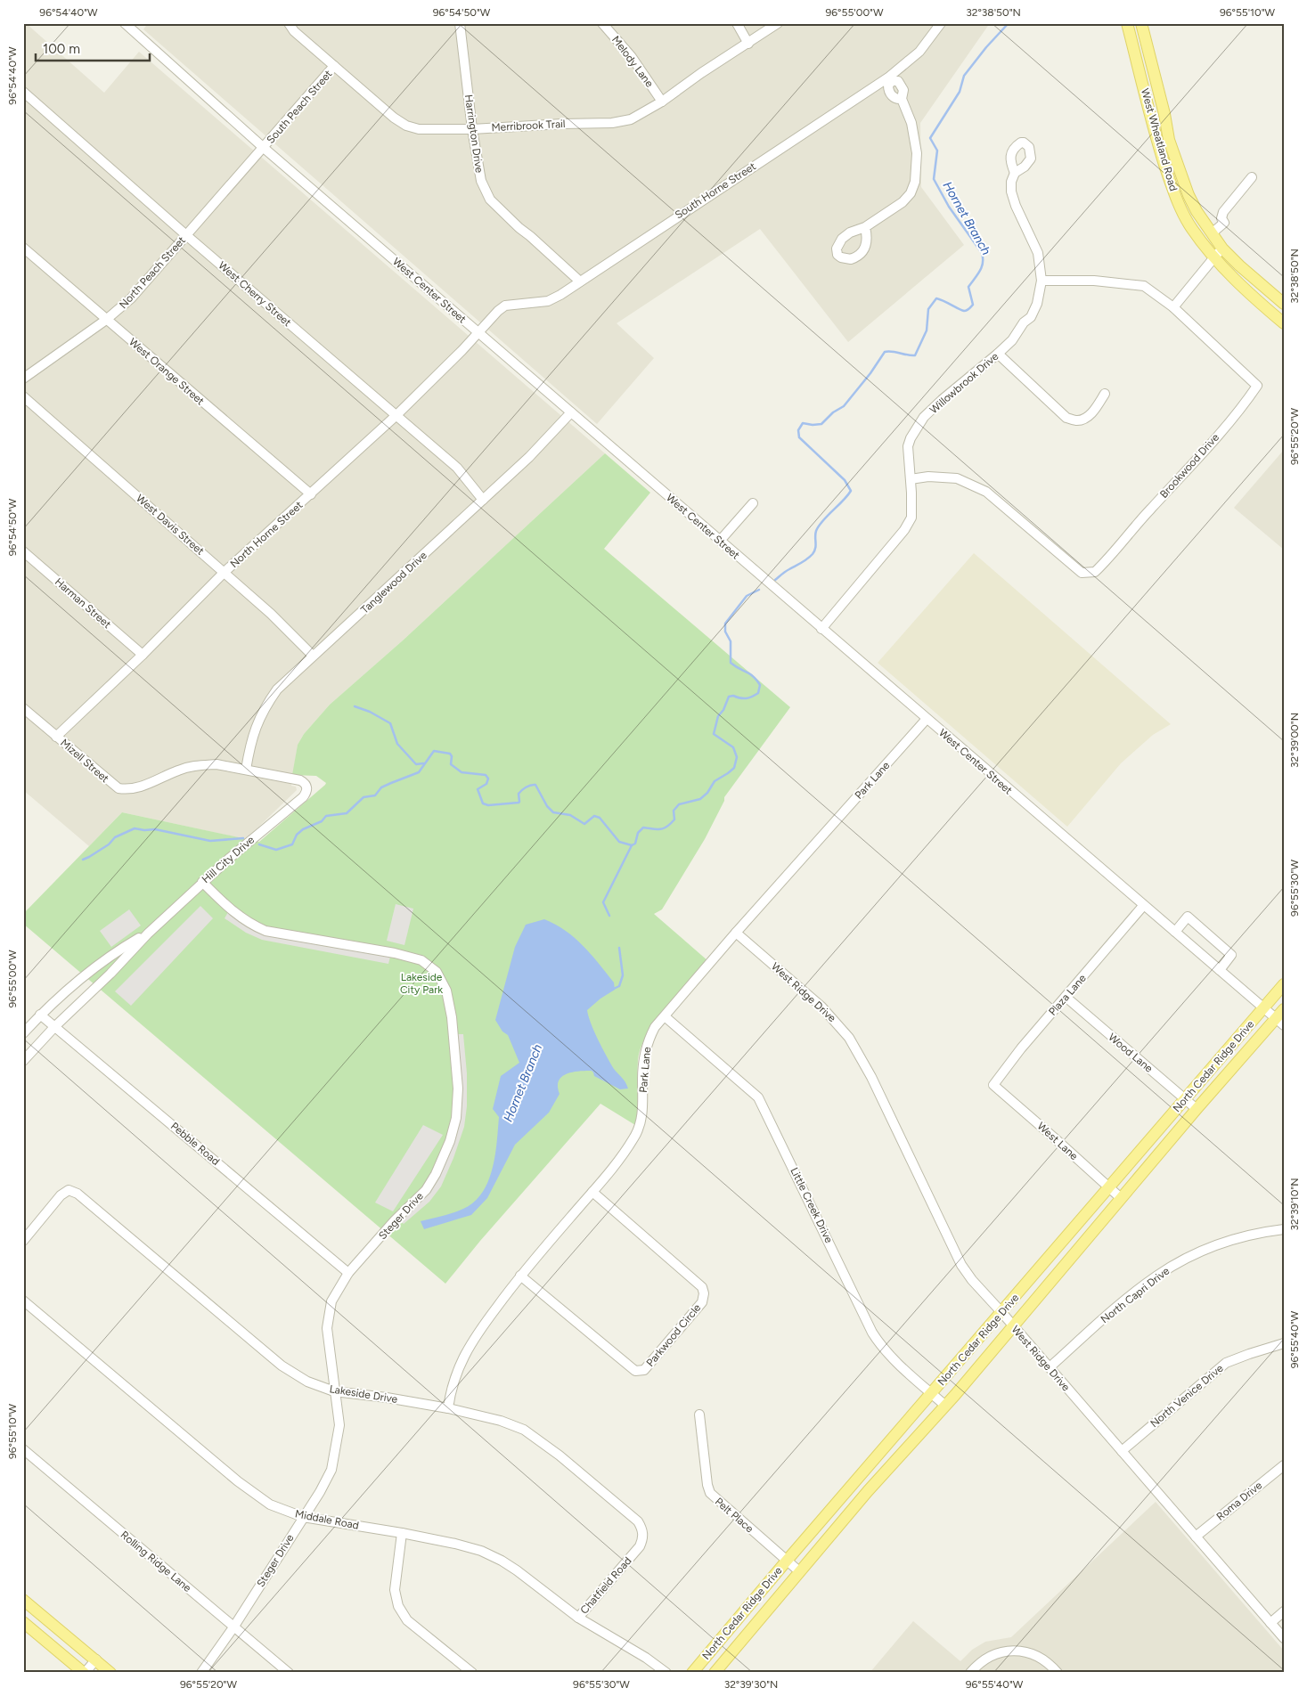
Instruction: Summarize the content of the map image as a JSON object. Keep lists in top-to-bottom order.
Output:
{
  "streets": {
    "main road": ["West Wheatland Road", "North Cedar Ridge Drive"],
    "street": [
      "Melody Lane",
      "South Peach Street",
      "Merribrook Trail",
      "Harrington Drive",
      "South Horne Street",
      "North Peach Street",
      "West Center Street",
      "West Cherry Street",
      "West Orange Street",
      "Willowbrook Drive",
      "Brookwood Drive",
      "West Davis Street",
      "North Horne Street",
      "Tanglewood Drive",
      "Harman Street",
      "Mizell Street",
      "Park Lane",
      "Hill City Drive",
      "West Ridge Drive",
      "Plaza Lane",
      "Wood Lane",
      "West Lane",
      "Pebble Road",
      "Little Creek Drive",
      "Steger Drive",
      "North Capri Drive",
      "Parkwood Circle",
      "Lakeside Drive",
      "North Venice Drive",
      "Roma Drive",
      "Pelt Place",
      "Middale Road",
      "Rolling Ridge Lane",
      "Chatfield Road"
    ]
  },
  "crossings": [
    ["Melody Lane", "Merribrook Trail"],
    ["South Peach Street", "Merribrook Trail"],
    ["South Peach Street", "North Peach Street"],
    ["South Peach Street", "West Center Street"],
    ["Merribrook Trail", "Harrington Drive"],
    ["Harrington Drive", "South Horne Street"],
    ["South Horne Street", "West Center Street"],
    ["South Horne Street", "North Horne Street"],
    ["North Peach Street", "West Center Street"],
    ["North Peach Street", "West Cherry Street"],
    ["North Peach Street", "West Orange Street"],
    ["West Center Street", "Willowbrook Drive"],
    ["West Center Street", "North Horne Street"],
    ["West Center Street", "Tanglewood Drive"],
    ["West Center Street", "Park Lane"],
    ["West Center Street", "Plaza Lane"],
    ["West Center Street", "North Cedar Ridge Drive"],
    ["West Cherry Street", "North Horne Street"],
    ["West Cherry Street", "Tanglewood Drive"],
    ["West Orange Street", "North Horne Street"],
    ["Willowbrook Drive", "Brookwood Drive"],
    ["West Davis Street", "North Horne Street"],
    ["West Davis Street", "Tanglewood Drive"],
    ["North Horne Street", "Harman Street"],
    ["North Horne Street", "Mizell Street"],
    ["Tanglewood Drive", "Mizell Street"],
    ["Mizell Street", "Hill City Drive"],
    ["Park Lane", "West Ridge Drive"],
    ["Park Lane", "Little Creek Drive"],
    ["Park Lane", "Parkwood Circle"],
    ["Park Lane", "Lakeside Drive"],
    ["Hill City Drive", "Pebble Road"],
    ["Hill City Drive", "Steger Drive"],
    ["West Ridge Drive", "North Cedar Ridge Drive"],
    ["West Ridge Drive", "North Capri Drive"],
    ["West Ridge Drive", "North Venice Drive"],
    ["West Ridge Drive", "Roma Drive"],
    ["Plaza Lane", "Wood Lane"],
    ["Plaza Lane", "West Lane"],
    ["Wood Lane", "North Cedar Ridge Drive"],
    ["North Cedar Ridge Drive", "West Lane"],
    ["North Cedar Ridge Drive", "Little Creek Drive"],
    ["North Cedar Ridge Drive", "Pelt Place"],
    ["Pebble Road", "Steger Drive"],
    ["Steger Drive", "Lakeside Drive"],
    ["Steger Drive", "Middale Road"],
    ["Steger Drive", "Rolling Ridge Lane"],
    ["Lakeside Drive", "Chatfield Road"],
    ["Middale Road", "Chatfield Road"]
  ],
  "water": ["Hornet Branch"],
  "parks": ["Lakeside City Park"],
  "scale_bar": "100 m",
  "coordinates": [
    "96°54'40\"W",
    "96°54'50\"W",
    "96°55'00\"W",
    "32°38'50\"N",
    "96°55'10\"W",
    "96°55'20\"W",
    "32°39'00\"N",
    "96°55'30\"W",
    "32°39'10\"N",
    "96°55'40\"W",
    "32°39'30\"N"
  ]
}
